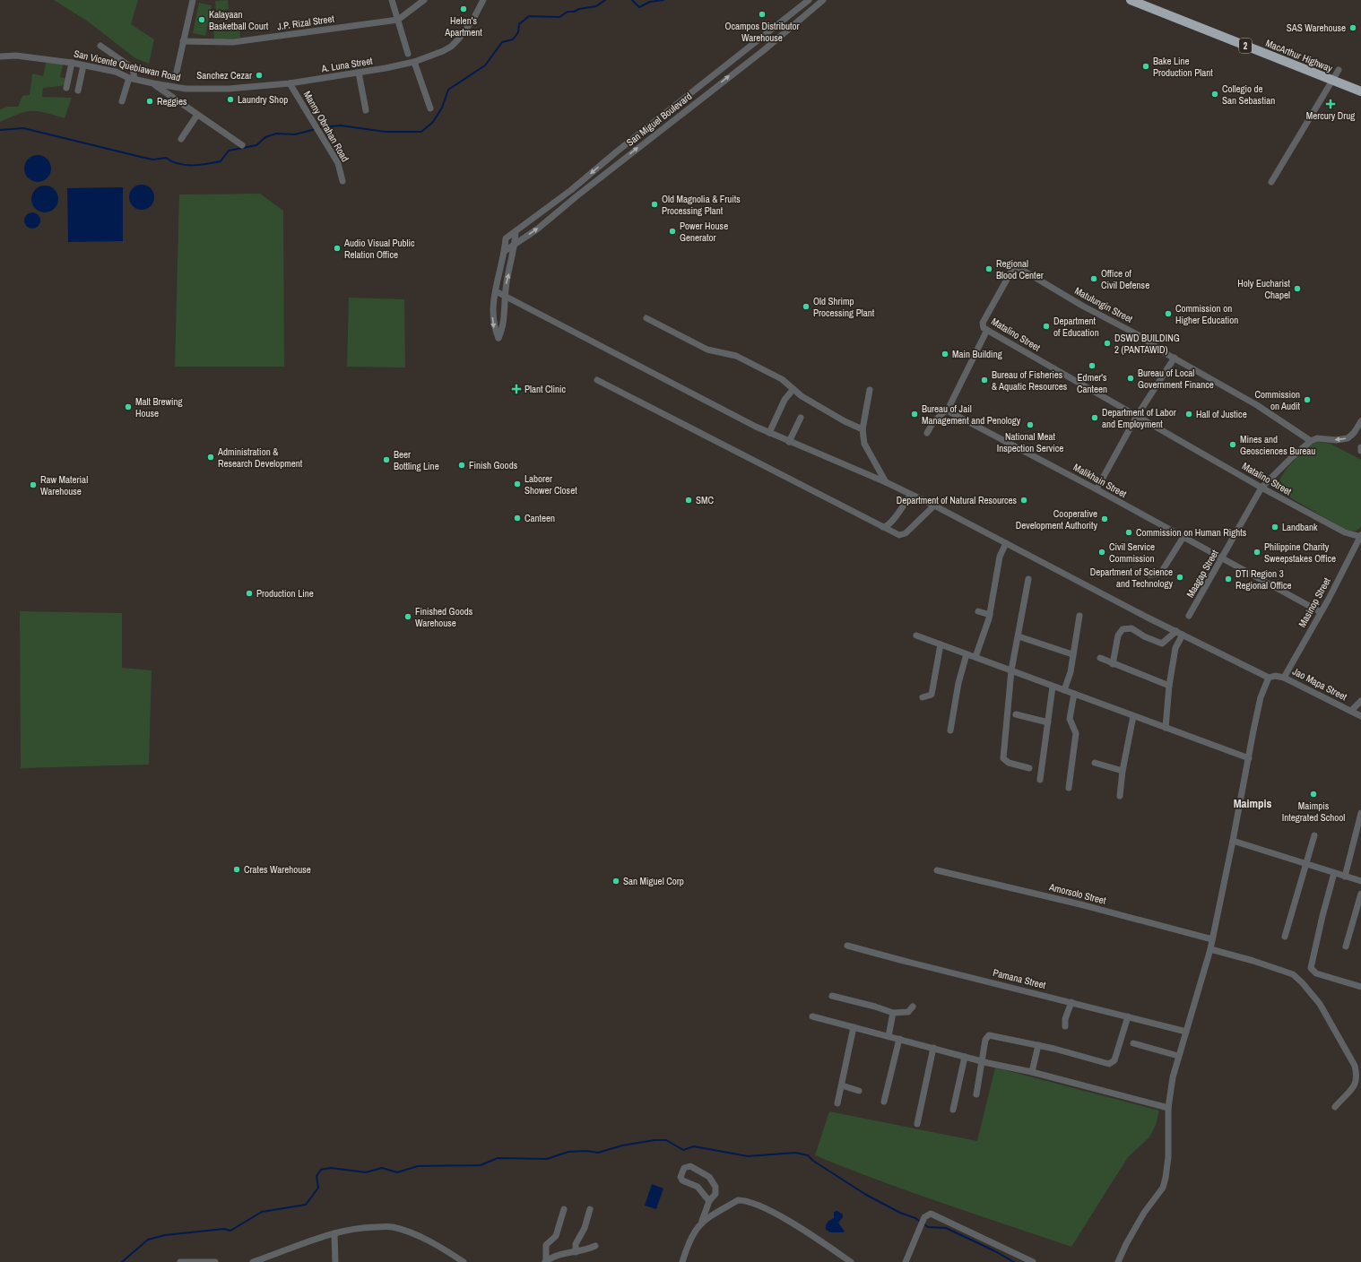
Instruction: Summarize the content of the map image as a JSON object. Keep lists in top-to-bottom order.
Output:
{
  "streets": {
    "highway": ["2", "MacArthur Highway"],
    "street": [
      "J.P. Rizal Street",
      "A. Luna Street",
      "San Vicente Quebiawan Road",
      "San Miguel Boulevard",
      "Manny Obrahan Road",
      "Matulungin Street",
      "Matalino Street",
      "Malikhain Street",
      "Maagap Street",
      "Masinop Street",
      "Jao Mapa Street",
      "Amorsolo Street",
      "Pamana Street"
    ]
  },
  "crossings": [
    ["A. Luna Street", "San Vicente Quebiawan Road"],
    ["A. Luna Street", "Manny Obrahan Road"],
    ["Matulungin Street", "Matalino Street"],
    ["Matulungin Street", "Maagap Street"],
    ["Matalino Street", "Maagap Street"],
    ["Matalino Street", "Masinop Street"],
    ["Malikhain Street", "Maagap Street"],
    ["Malikhain Street", "Masinop Street"],
    ["Masinop Street", "Jao Mapa Street"]
  ],
  "districts": ["Maimpis"],
  "places": {
    "other": [
      "Helen's Apartment",
      "Ocampos Distributor Warehouse",
      "Kalayaan Basketball Court",
      "SAS Warehouse",
      "Bake Line Production Plant",
      "Sanchez Cezar",
      "Collegio de San Sebastian",
      "Laundry Shop",
      "Reggies",
      "Old Magnolia & Fruits Processing Plant",
      "Power House Generator",
      "Audio Visual Public Relation Office",
      "Regional Blood Center",
      "Office of Civil Defense",
      "Holy Eucharist Chapel",
      "Old Shrimp Processing Plant",
      "Commission on Higher Education",
      "Department of Education",
      "DSWD BUILDING 2 (PANTAWID)",
      "Main Building",
      "Edmer's Canteen",
      "Bureau of Local Government Finance",
      "Bureau of Fisheries & Aquatic Resources",
      "Commission on Audit",
      "Malt Brewing House",
      "Bureau of Jail Management and Penology",
      "Hall of Justice",
      "Department of Labor and Employment",
      "National Meat Inspection Service",
      "Mines and Geosciences Bureau",
      "Administration & Research Development",
      "Beer Bottling Line",
      "Finish Goods",
      "Laborer Shower Closet",
      "Raw Material Warehouse",
      "SMC",
      "Department of Natural Resources",
      "Canteen",
      "Cooperative Development Authority",
      "Landbank",
      "Commission on Human Rights",
      "Civil Service Commission",
      "Philippine Charity Sweepstakes Office",
      "Department of Science and Technology",
      "DTI Region 3 Regional Office",
      "Production Line",
      "Finished Goods Warehouse",
      "Maimpis Integrated School",
      "Crates Warehouse",
      "San Miguel Corp"
    ],
    "health": ["Mercury Drug", "Plant Clinic"]
  }
}
